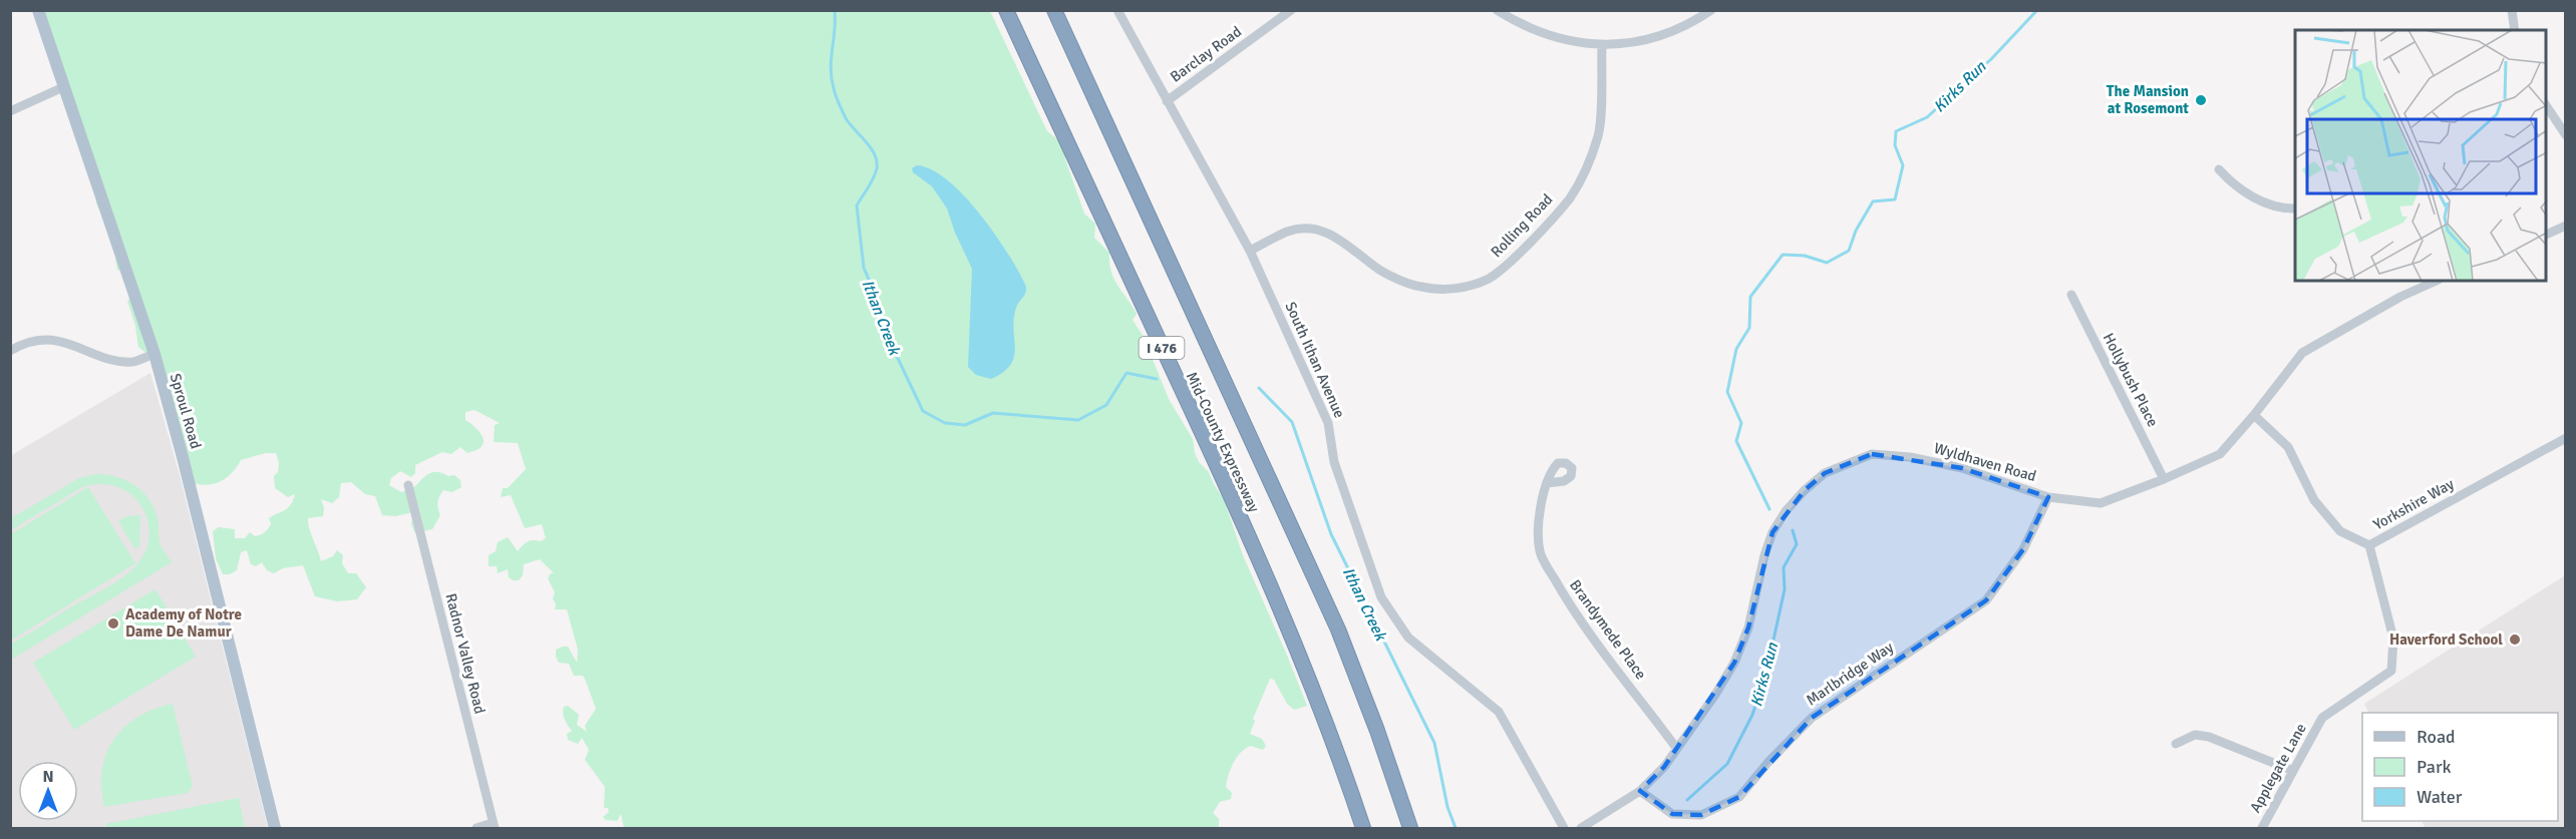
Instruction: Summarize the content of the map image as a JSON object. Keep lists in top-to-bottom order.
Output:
{
  "streets": {
    "highway": ["I 476", "Mid-County Expressway"],
    "main road": ["Sproul Road"],
    "street": [
      "Barclay Road",
      "Rolling Road",
      "South Ithan Avenue",
      "Hollybush Place",
      "Wyldhaven Road",
      "Yorkshire Way",
      "Brandymede Place",
      "Radnor Valley Road",
      "Marlbridge Way",
      "Applegate Lane"
    ]
  },
  "crossings": [
    ["Barclay Road", "South Ithan Avenue"],
    ["Rolling Road", "South Ithan Avenue"],
    ["Hollybush Place", "Wyldhaven Road"],
    ["Wyldhaven Road", "Yorkshire Way"],
    ["Wyldhaven Road", "Brandymede Place"],
    ["Wyldhaven Road", "Marlbridge Way"],
    ["Yorkshire Way", "Applegate Lane"]
  ],
  "water": ["Kirks Run", "Ithan Creek"],
  "places": ["The Mansion at Rosemont", "Academy of Notre Dame De Namur", "Haverford School"],
  "legend": ["Road", "Park", "Water"],
  "north": "top"
}
